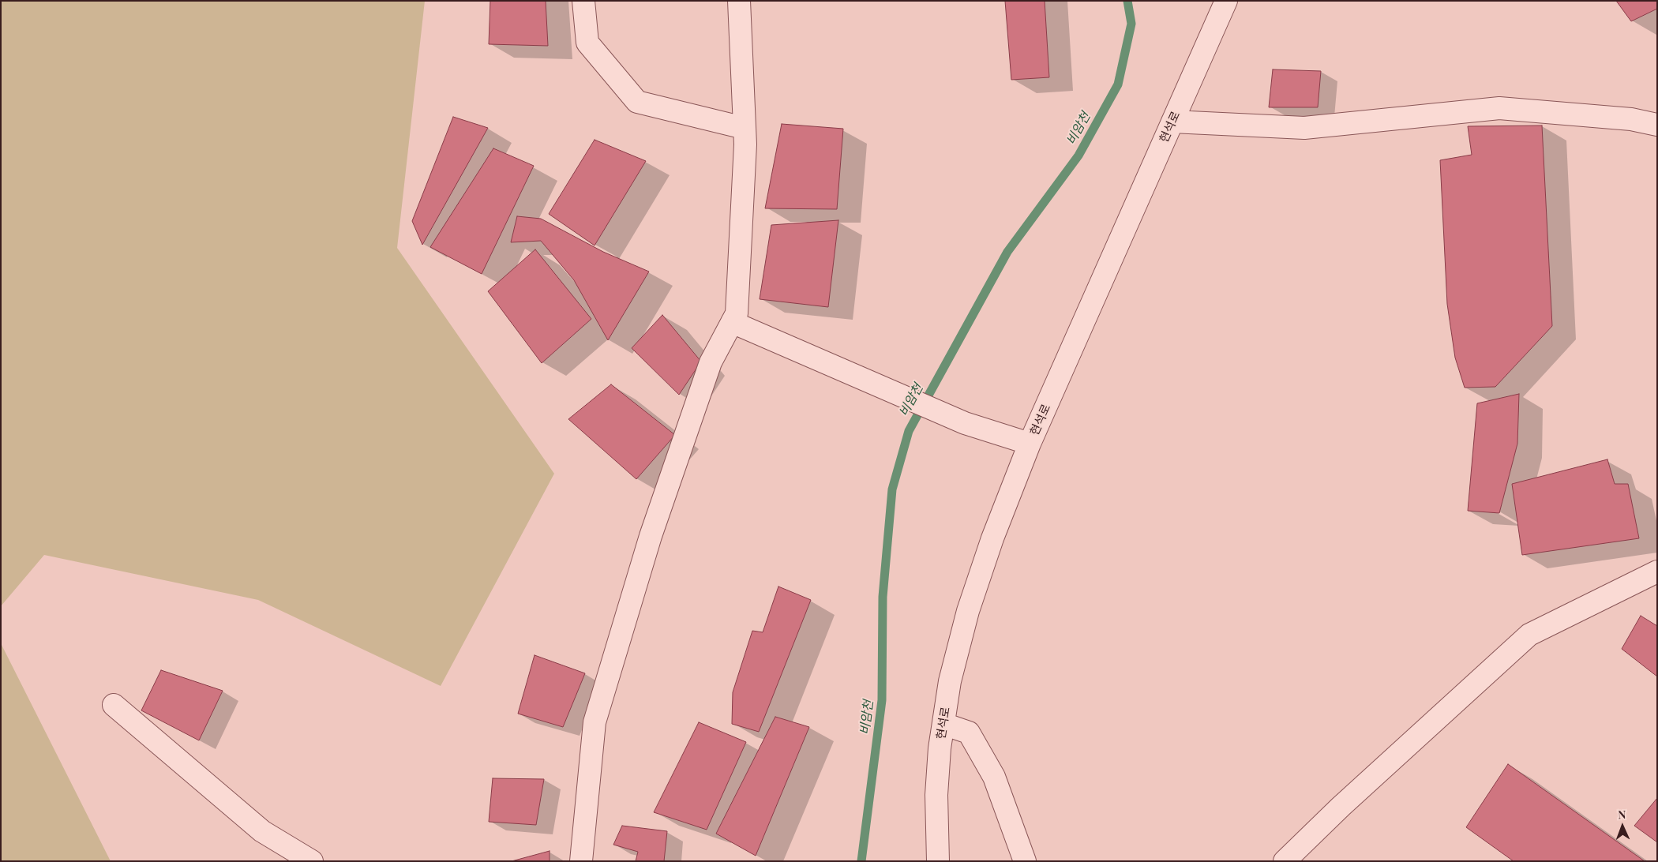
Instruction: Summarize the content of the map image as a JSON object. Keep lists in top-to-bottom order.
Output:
{
  "streets": {
    "street": ["현석로"]
  },
  "water": ["비암천"],
  "north": "top"
}
